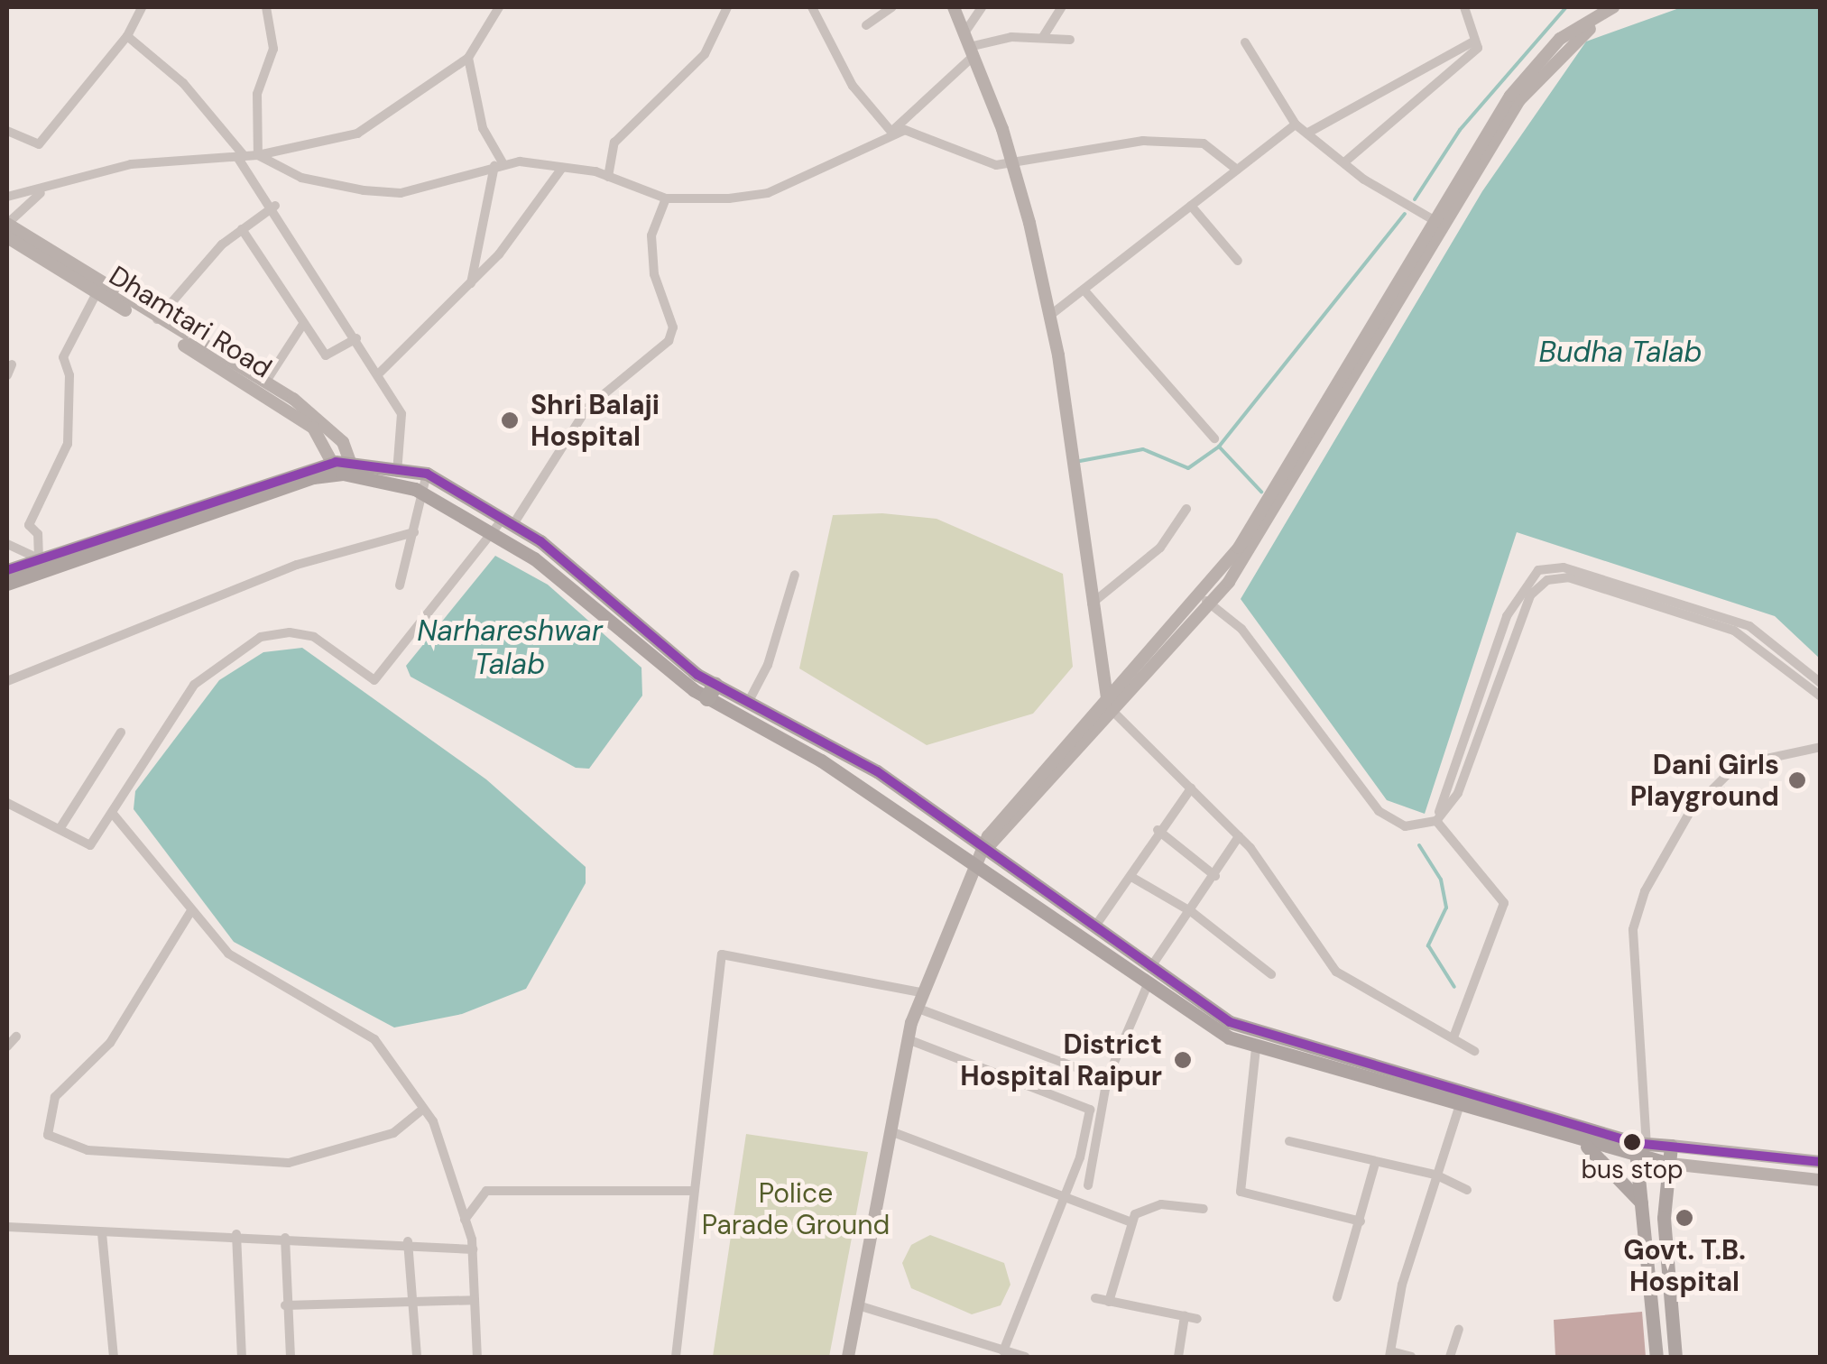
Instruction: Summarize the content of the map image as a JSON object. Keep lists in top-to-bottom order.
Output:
{
  "streets": {
    "street": ["Dhamtari Road"]
  },
  "water": ["Budha Talab", "Narhareshwar Talab"],
  "parks": ["Police Parade Ground"],
  "places": [
    "Shri Balaji Hospital",
    "Dani Girls Playground",
    "District Hospital Raipur",
    "bus stop",
    "Govt. T.B. Hospital"
  ]
}
